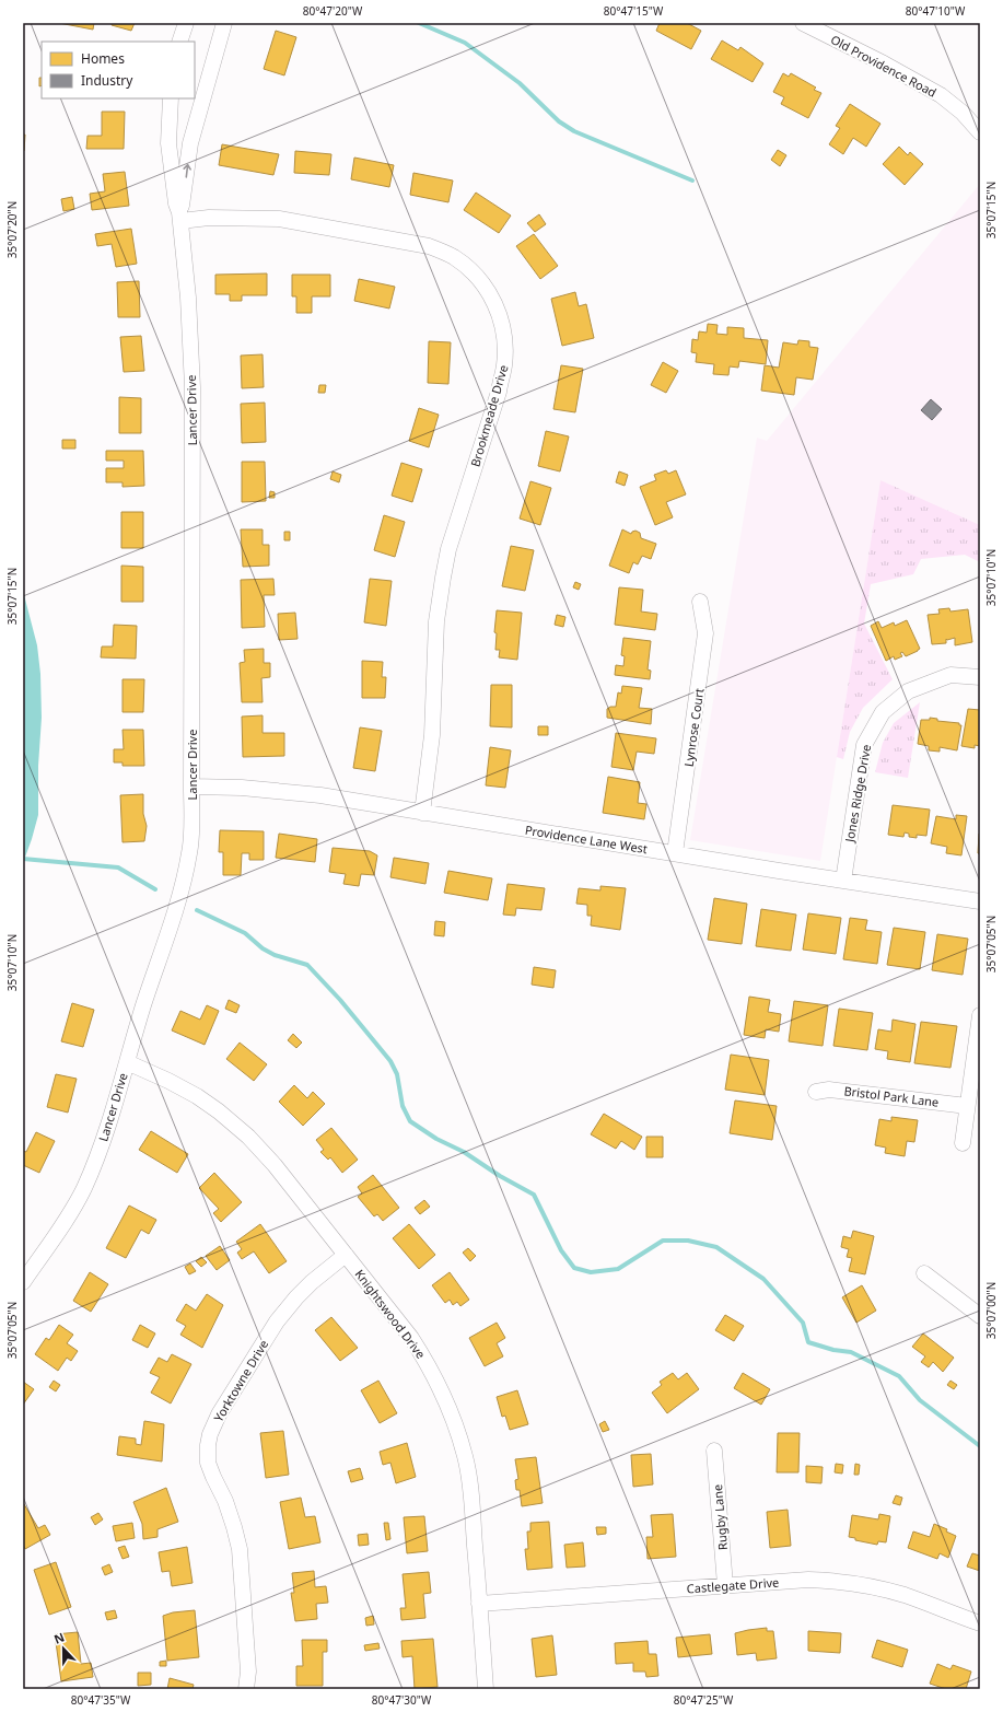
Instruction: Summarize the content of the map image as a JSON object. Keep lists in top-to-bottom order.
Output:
{
  "streets": {
    "street": [
      "Old Providence Road",
      "Lancer Drive",
      "Brookmeade Drive",
      "Lynrose Court",
      "Jones Ridge Drive",
      "Providence Lane West",
      "Bristol Park Lane",
      "Knightswood Drive",
      "Yorktowne Drive",
      "Rugby Lane",
      "Castlegate Drive"
    ]
  },
  "crossings": [
    ["Lancer Drive", "Brookmeade Drive"],
    ["Lancer Drive", "Providence Lane West"],
    ["Lancer Drive", "Knightswood Drive"],
    ["Brookmeade Drive", "Providence Lane West"],
    ["Lynrose Court", "Providence Lane West"],
    ["Jones Ridge Drive", "Providence Lane West"],
    ["Knightswood Drive", "Yorktowne Drive"],
    ["Knightswood Drive", "Castlegate Drive"],
    ["Rugby Lane", "Castlegate Drive"]
  ],
  "legend": ["Homes", "Industry"],
  "north": "top",
  "coordinates": [
    "80°47'20\"W",
    "80°47'15\"W",
    "80°47'10\"W",
    "35°07'15\"N",
    "35°07'20\"N",
    "35°07'10\"N",
    "35°07'05\"N",
    "35°07'00\"N",
    "80°47'35\"W",
    "80°47'30\"W",
    "80°47'25\"W"
  ]
}
